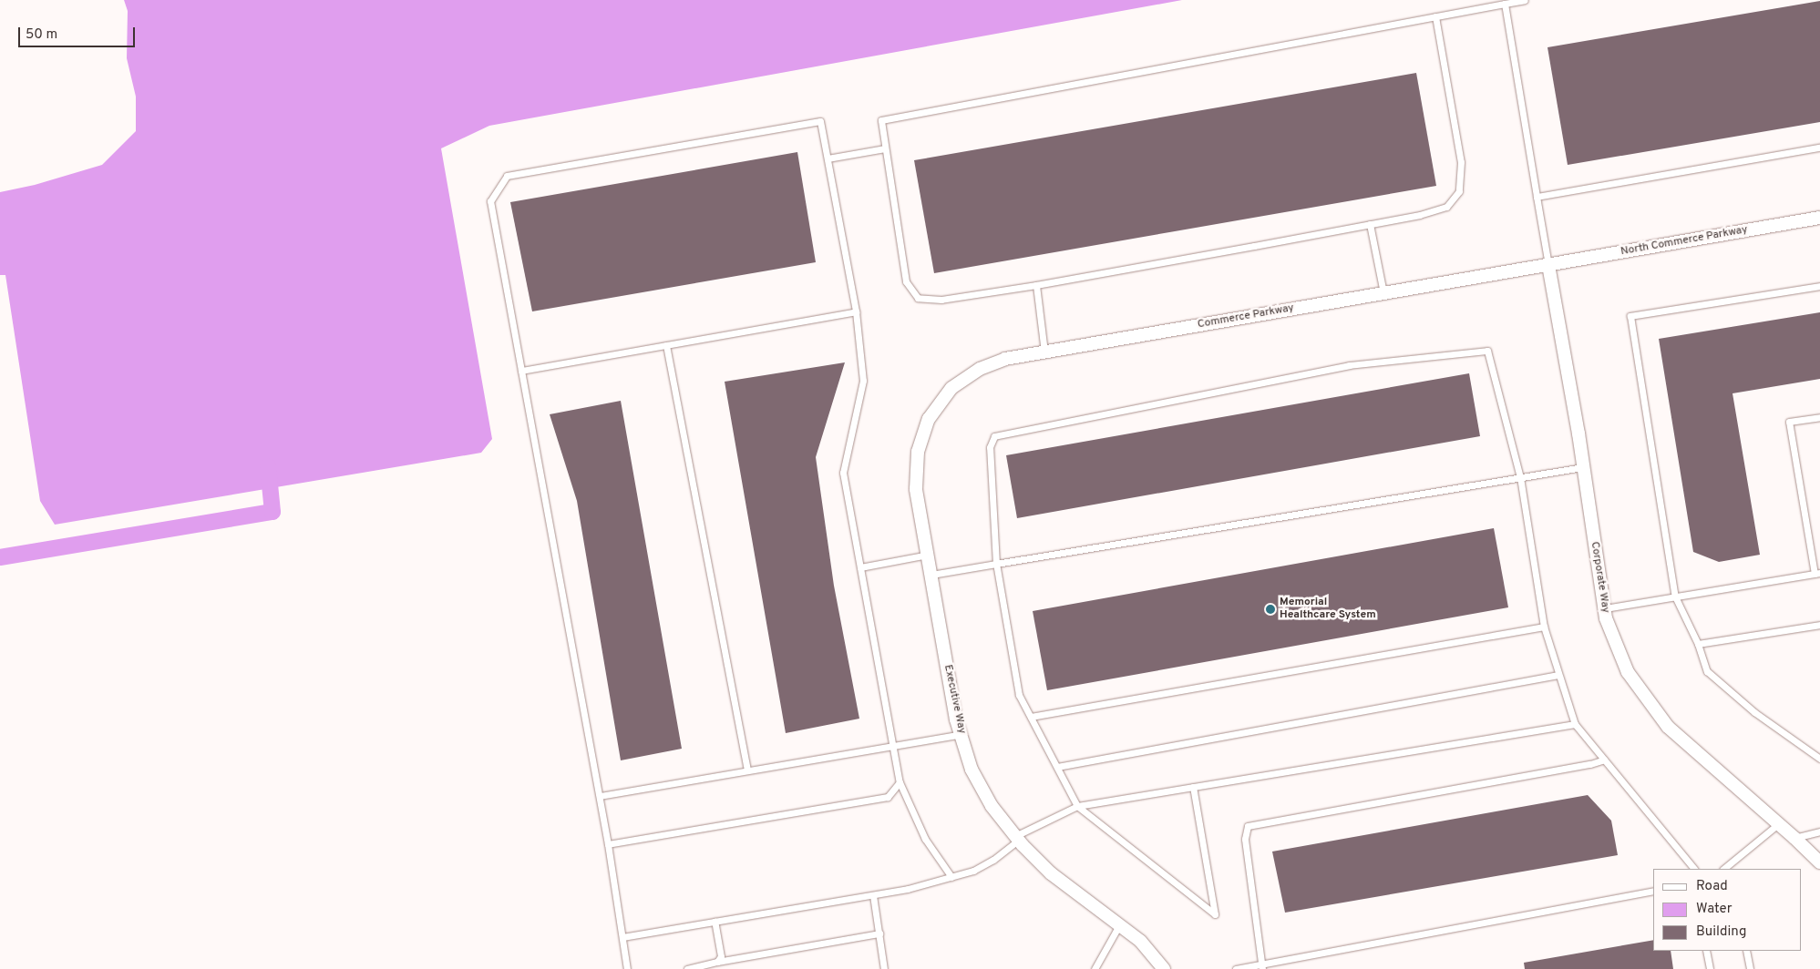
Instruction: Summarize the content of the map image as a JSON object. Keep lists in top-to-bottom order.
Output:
{
  "streets": {
    "street": [
      "North Commerce Parkway",
      "Commerce Parkway",
      "Corporate Way",
      "Executive Way"
    ]
  },
  "crossings": [
    ["North Commerce Parkway", "Commerce Parkway"],
    ["North Commerce Parkway", "Corporate Way"],
    ["Commerce Parkway", "Corporate Way"],
    ["Commerce Parkway", "Executive Way"]
  ],
  "places": ["Memorial Healthcare System"],
  "legend": ["Road", "Water", "Building"],
  "scale_bar": "50 m"
}
